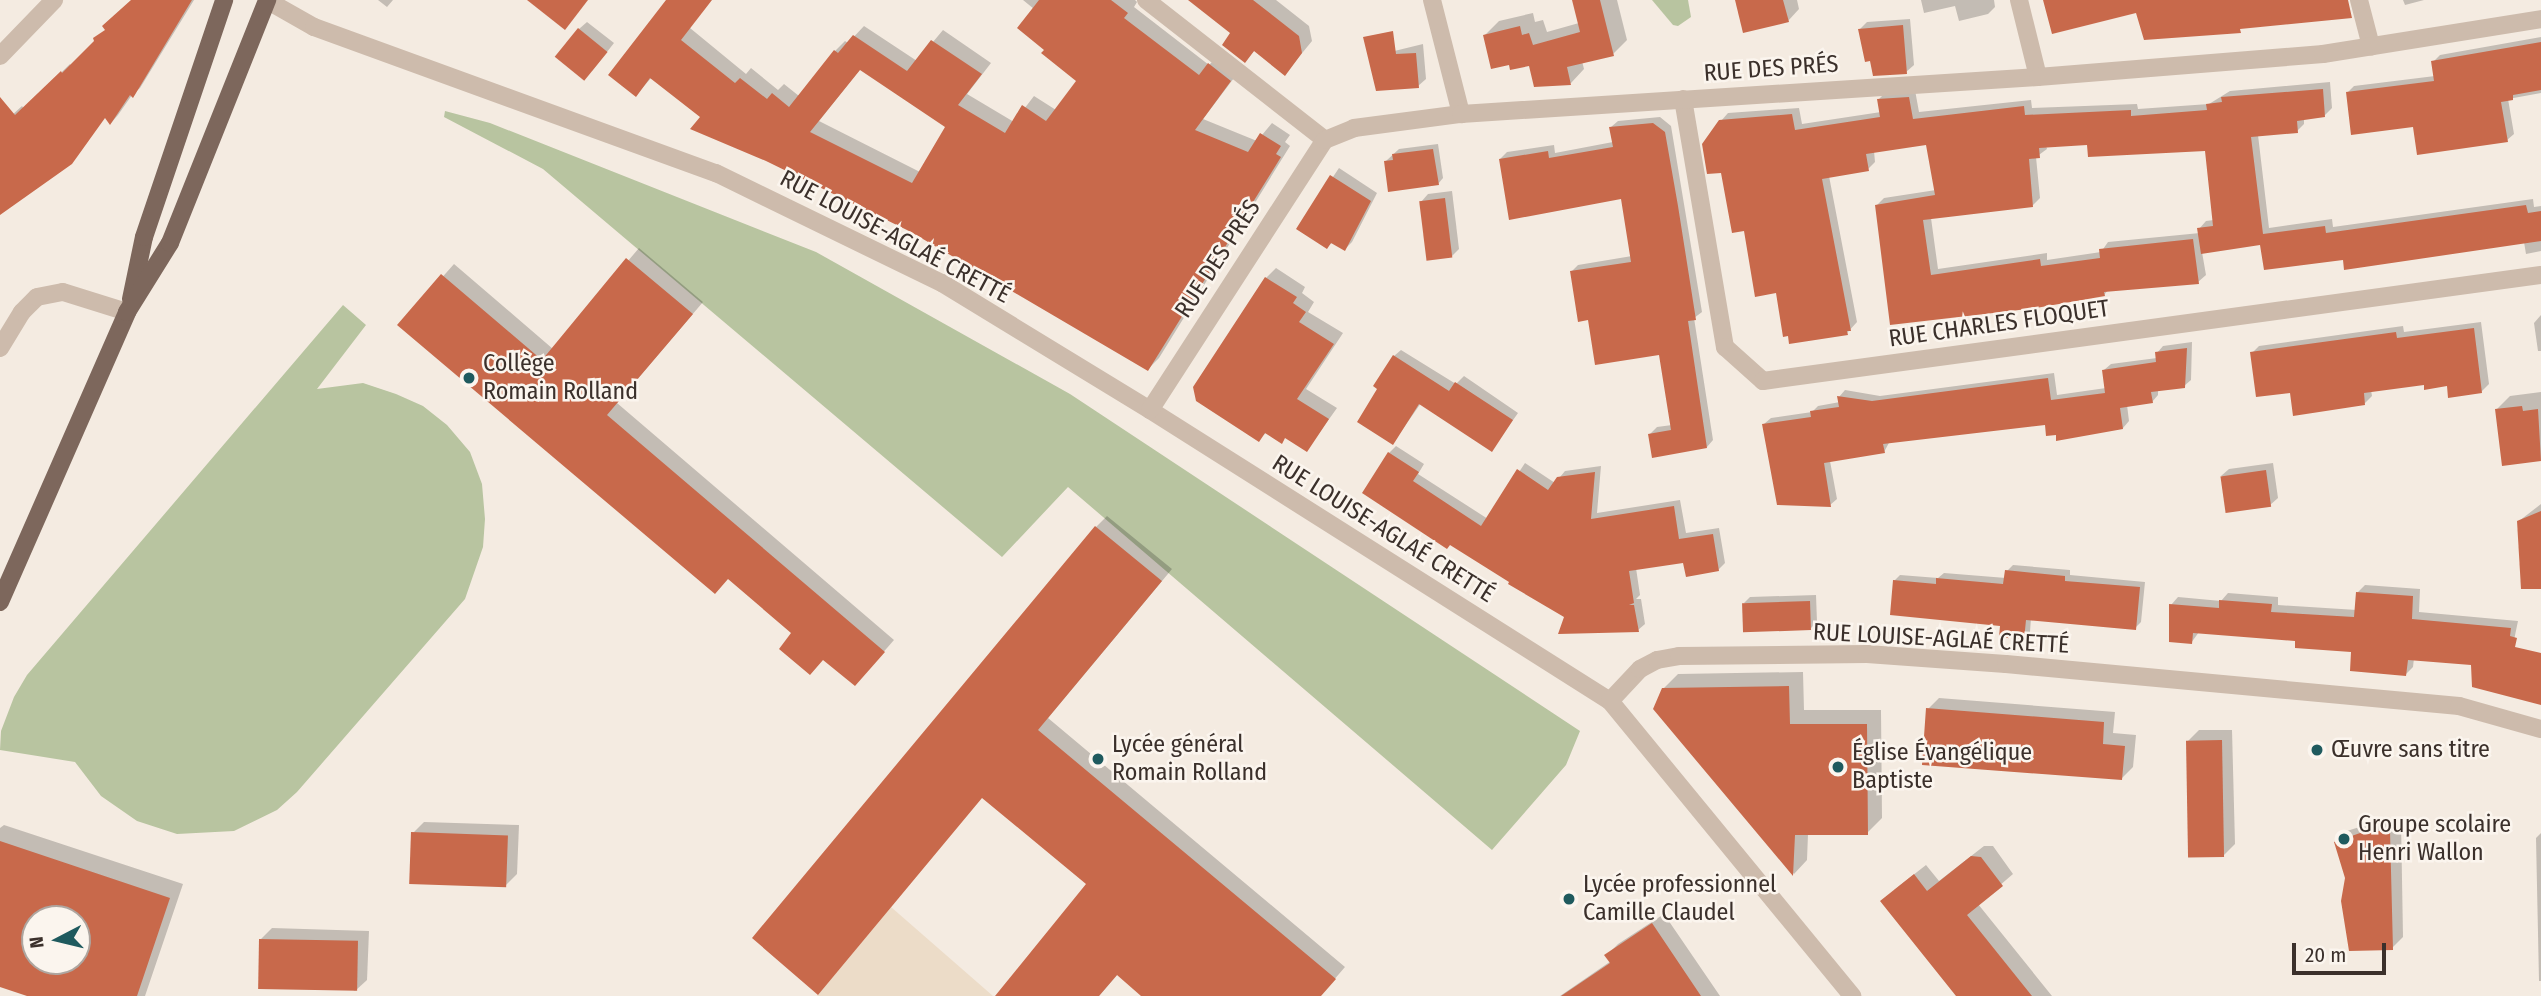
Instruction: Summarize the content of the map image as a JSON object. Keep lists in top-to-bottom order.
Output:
{
  "streets": {
    "street": ["RUE DES PRÉS", "RUE LOUISE-AGLAÉ CRETTÉ", "RUE CHARLES FLOQUET"]
  },
  "crossings": [
    ["RUE DES PRÉS", "RUE LOUISE-AGLAÉ CRETTÉ"],
    ["RUE DES PRÉS", "RUE CHARLES FLOQUET"]
  ],
  "places": [
    "Collège Romain Rolland",
    "Œuvre sans titre",
    "Lycée général Romain Rolland",
    "Église Évangélique Baptiste",
    "Groupe scolaire Henri Wallon",
    "Lycée professionnel Camille Claudel"
  ],
  "scale_bar": "20 m",
  "north": "left"
}
